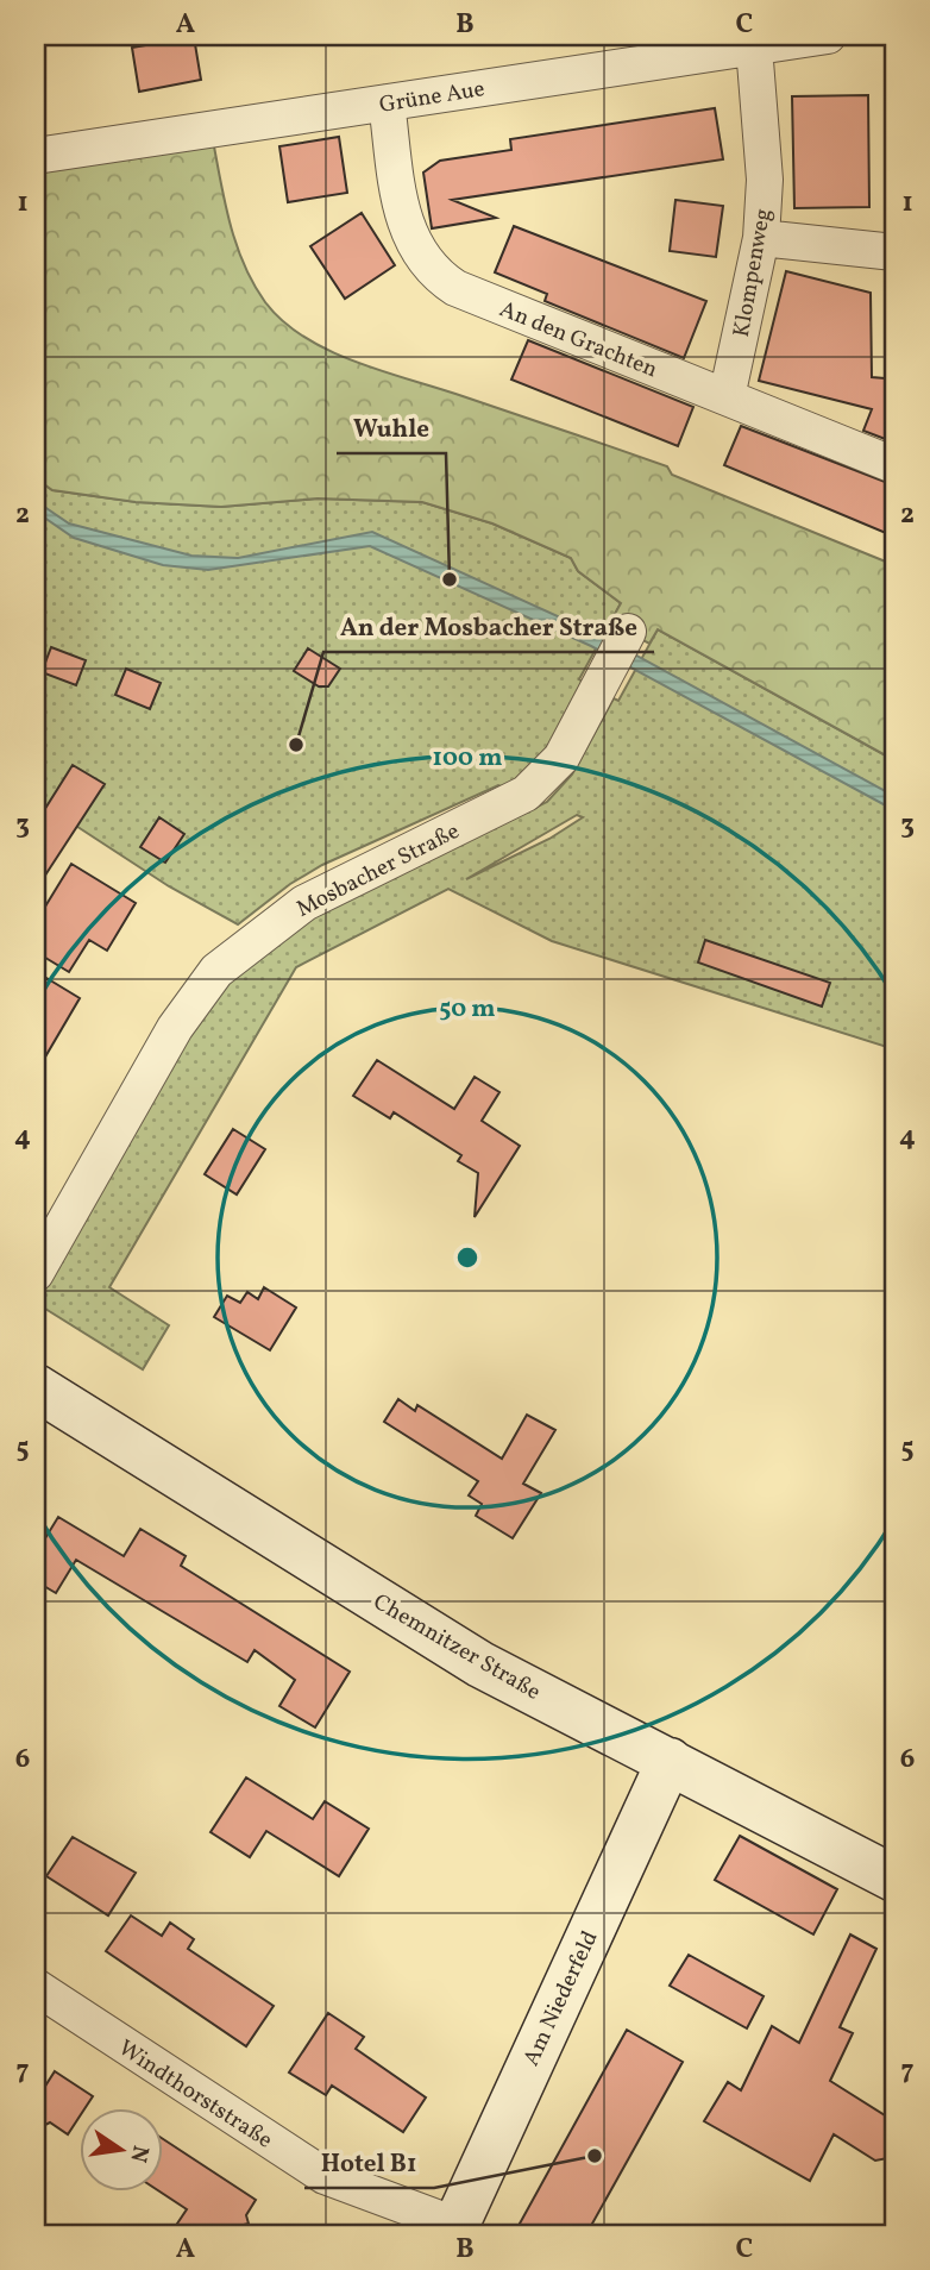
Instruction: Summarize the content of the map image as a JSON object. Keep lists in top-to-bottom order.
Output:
{
  "streets": {
    "main road": ["Chemnitzer Straße", "Am Niederfeld"],
    "street": [
      "Grüne Aue",
      "Klompenweg",
      "An den Grachten",
      "Mosbacher Straße",
      "Windthorststraße"
    ]
  },
  "crossings": [
    ["Grüne Aue", "Klompenweg"],
    ["Grüne Aue", "An den Grachten"],
    ["Klompenweg", "An den Grachten"],
    ["Chemnitzer Straße", "Am Niederfeld"],
    ["Am Niederfeld", "Windthorststraße"]
  ],
  "places": ["Wuhle", "An der Mosbacher Straße", "Hotel B1"],
  "north": "right",
  "grid": {
    "columns": ["A", "B", "C"],
    "rows": [
      "1",
      "2",
      "3",
      "4",
      "5",
      "6",
      "7"
    ]
  },
  "rings": ["100 m", "50 m"]
}
